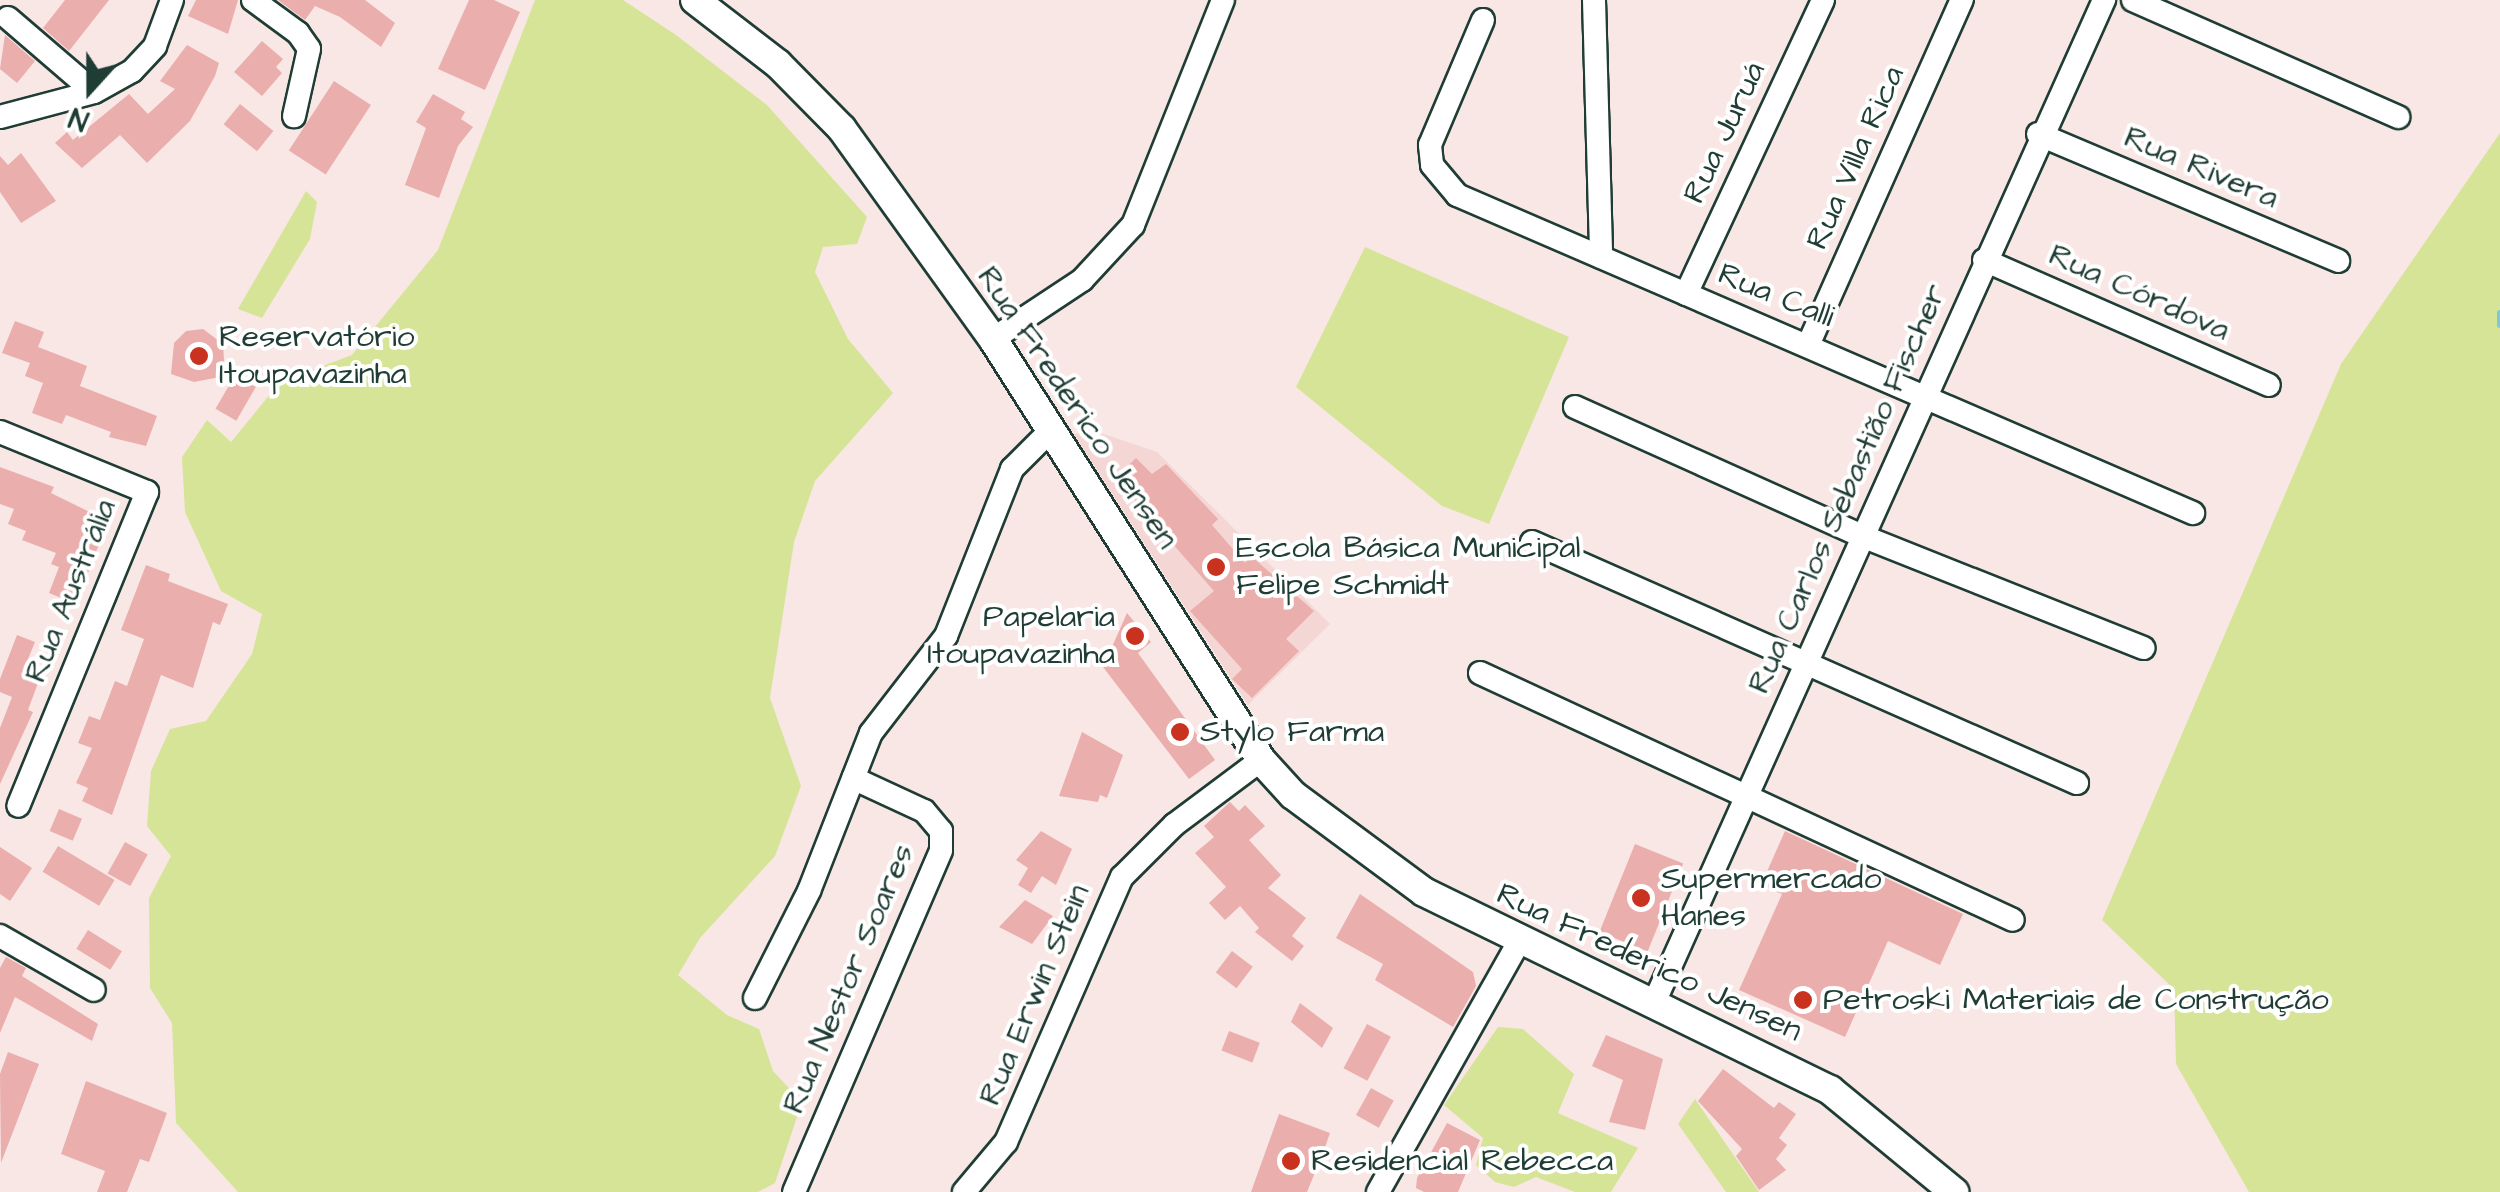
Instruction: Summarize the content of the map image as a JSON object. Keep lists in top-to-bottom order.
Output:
{
  "streets": {
    "main road": ["Rua Frederico Jensen"],
    "street": [
      "Rua Juruá",
      "Rua Villa Rica",
      "Rua Rivera",
      "Rua Córdova",
      "Rua Calli",
      "Rua Carlos Sebastião Fischer",
      "Rua Austrália",
      "Rua Nestor Soares",
      "Rua Erwin Stein"
    ]
  },
  "crossings": [
    ["Rua Juruá", "Rua Calli"],
    ["Rua Villa Rica", "Rua Calli"],
    ["Rua Rivera", "Rua Carlos Sebastião Fischer"],
    ["Rua Córdova", "Rua Carlos Sebastião Fischer"],
    ["Rua Calli", "Rua Carlos Sebastião Fischer"],
    ["Rua Frederico Jensen", "Rua Carlos Sebastião Fischer"],
    ["Rua Frederico Jensen", "Rua Erwin Stein"]
  ],
  "places": [
    "Reservatório Itoupavazinha",
    "Escola Básica Municipal Felipe Schmidt",
    "Papelaria Itoupavazinha",
    "Stylo Farma",
    "Supermercado Hanes",
    "Petroski Materiais de Construção",
    "Residencial Rebecca"
  ],
  "north": "bottom"
}
